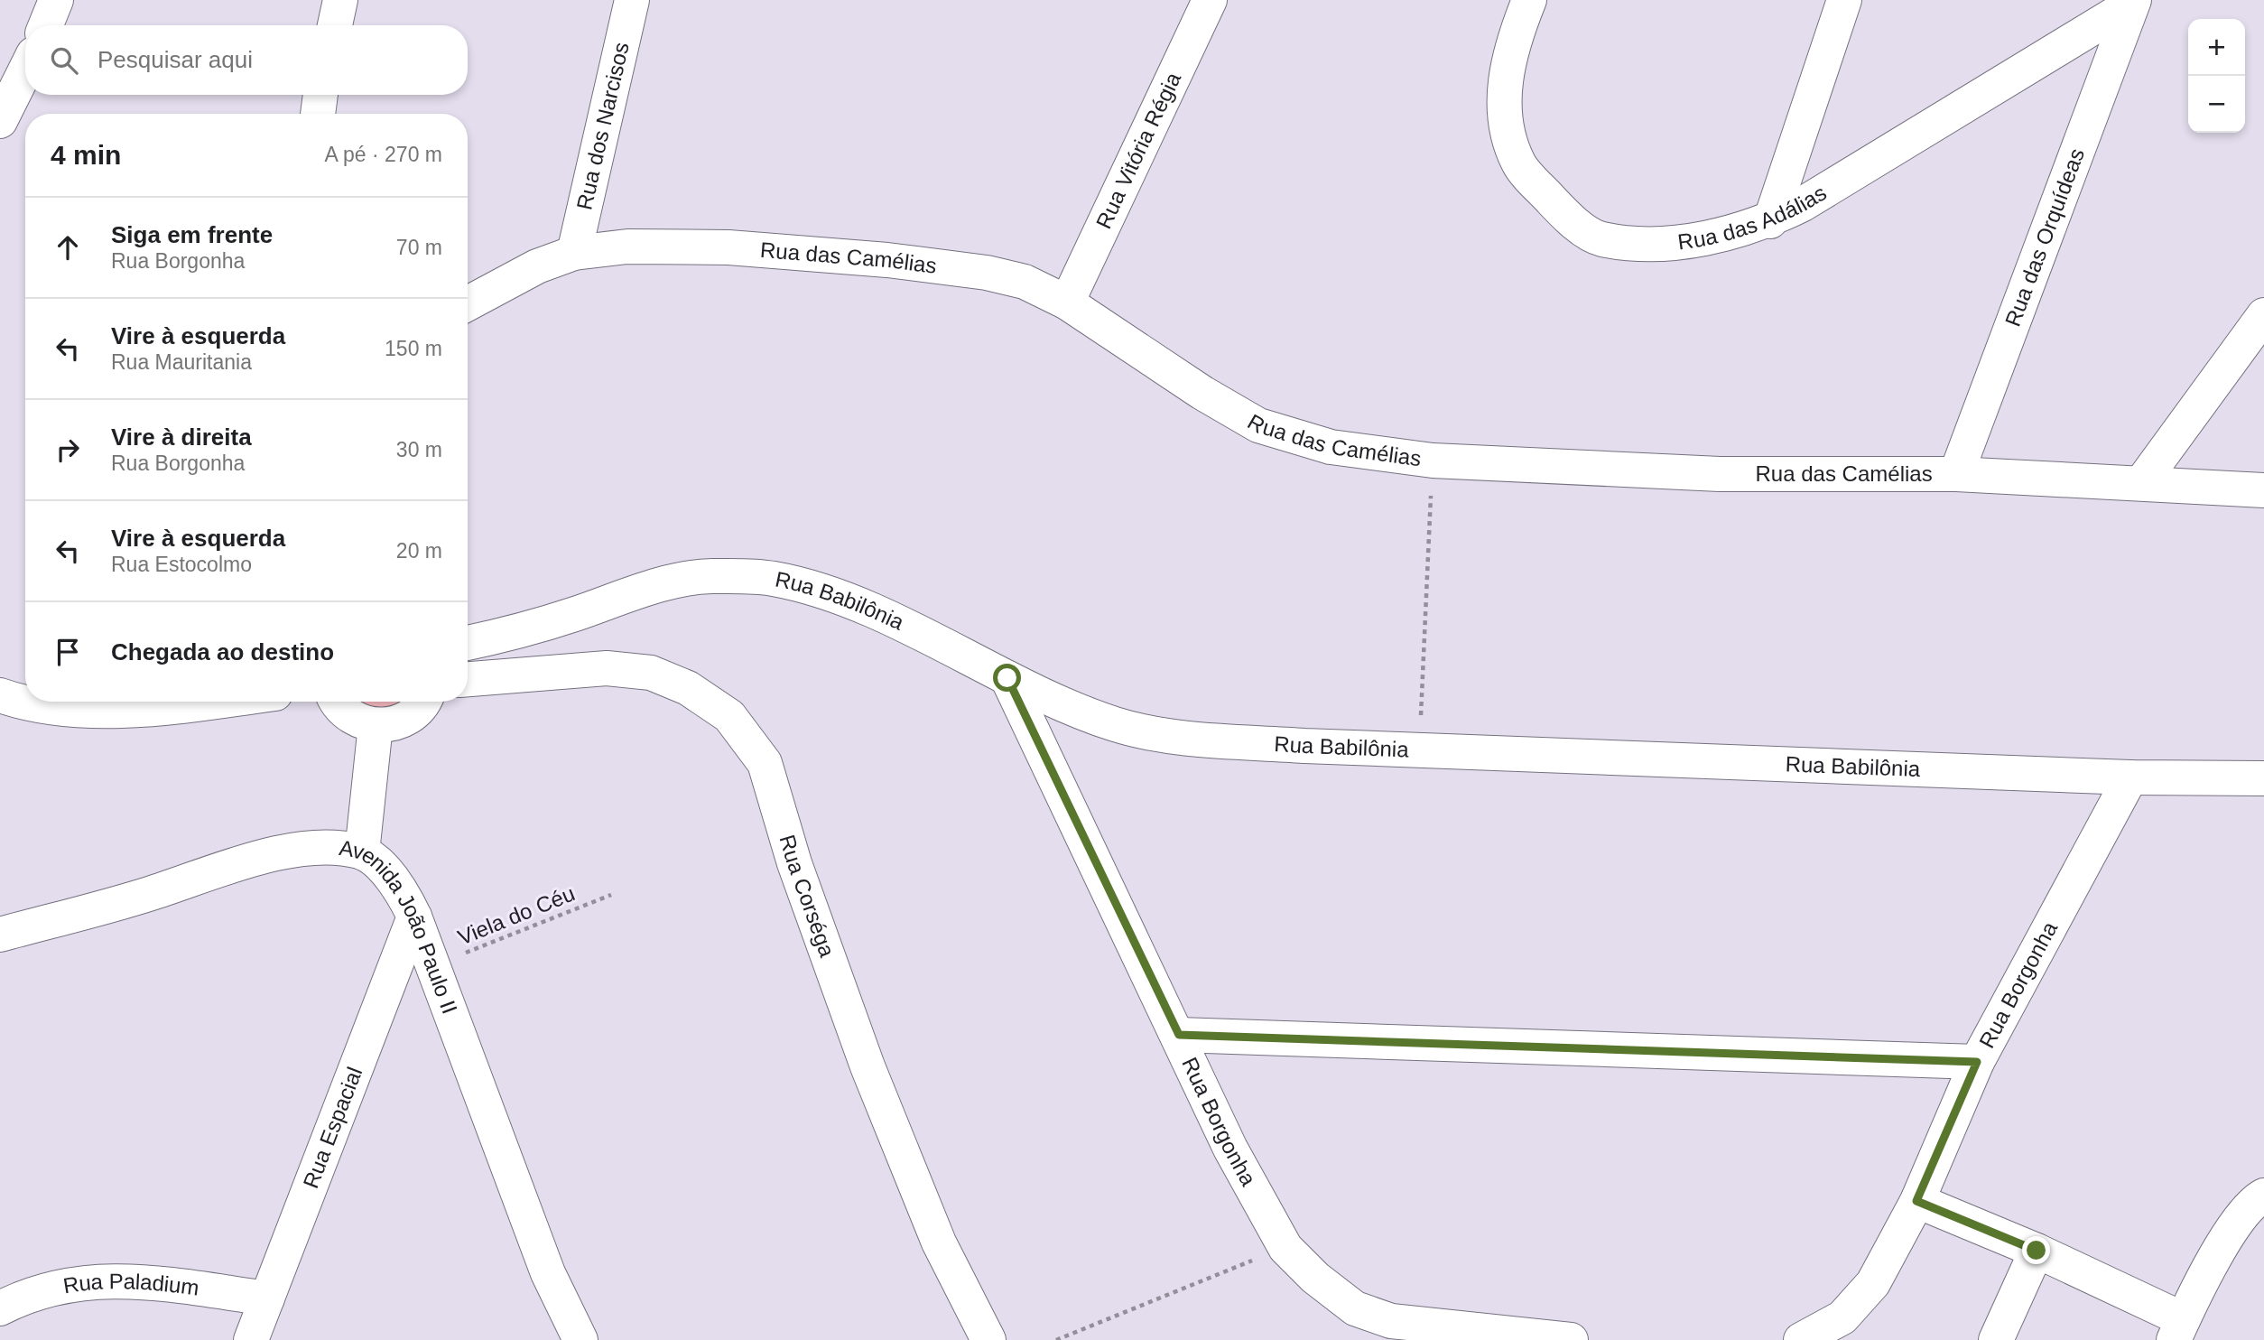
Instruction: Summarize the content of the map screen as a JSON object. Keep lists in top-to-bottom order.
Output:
{
  "streets": {
    "street": [
      "Rua dos Narcisos",
      "Rua Vitória Régia",
      "Rua das Adálias",
      "Rua das Orquídeas",
      "Rua das Camélias",
      "Rua Babilônia",
      "Rua Corséga",
      "Avenida João Paulo II",
      "Rua Borgonha",
      "Rua Espacial",
      "Rua Paladium"
    ],
    "path": ["Viela do Céu"]
  },
  "crossings": [
    ["Rua dos Narcisos", "Rua das Camélias"],
    ["Rua Vitória Régia", "Rua das Camélias"],
    ["Rua das Adálias", "Rua das Orquídeas"],
    ["Rua das Orquídeas", "Rua das Camélias"],
    ["Rua Babilônia", "Rua Borgonha"],
    ["Viela do Céu", "Avenida João Paulo II"],
    ["Avenida João Paulo II", "Rua Espacial"],
    ["Rua Espacial", "Rua Paladium"]
  ],
  "page": {
    "map_buttons": ["+", "−"],
    "search": "Pesquisar aqui",
    "heading": ["4 min", "A pé · 270 m"],
    "list": [
      ["Siga em frente", "Rua Borgonha", "70 m"],
      ["Vire à esquerda", "Rua Mauritania", "150 m"],
      ["Vire à direita", "Rua Borgonha", "30 m"],
      ["Vire à esquerda", "Rua Estocolmo", "20 m"],
      "Chegada ao destino"
    ]
  }
}
